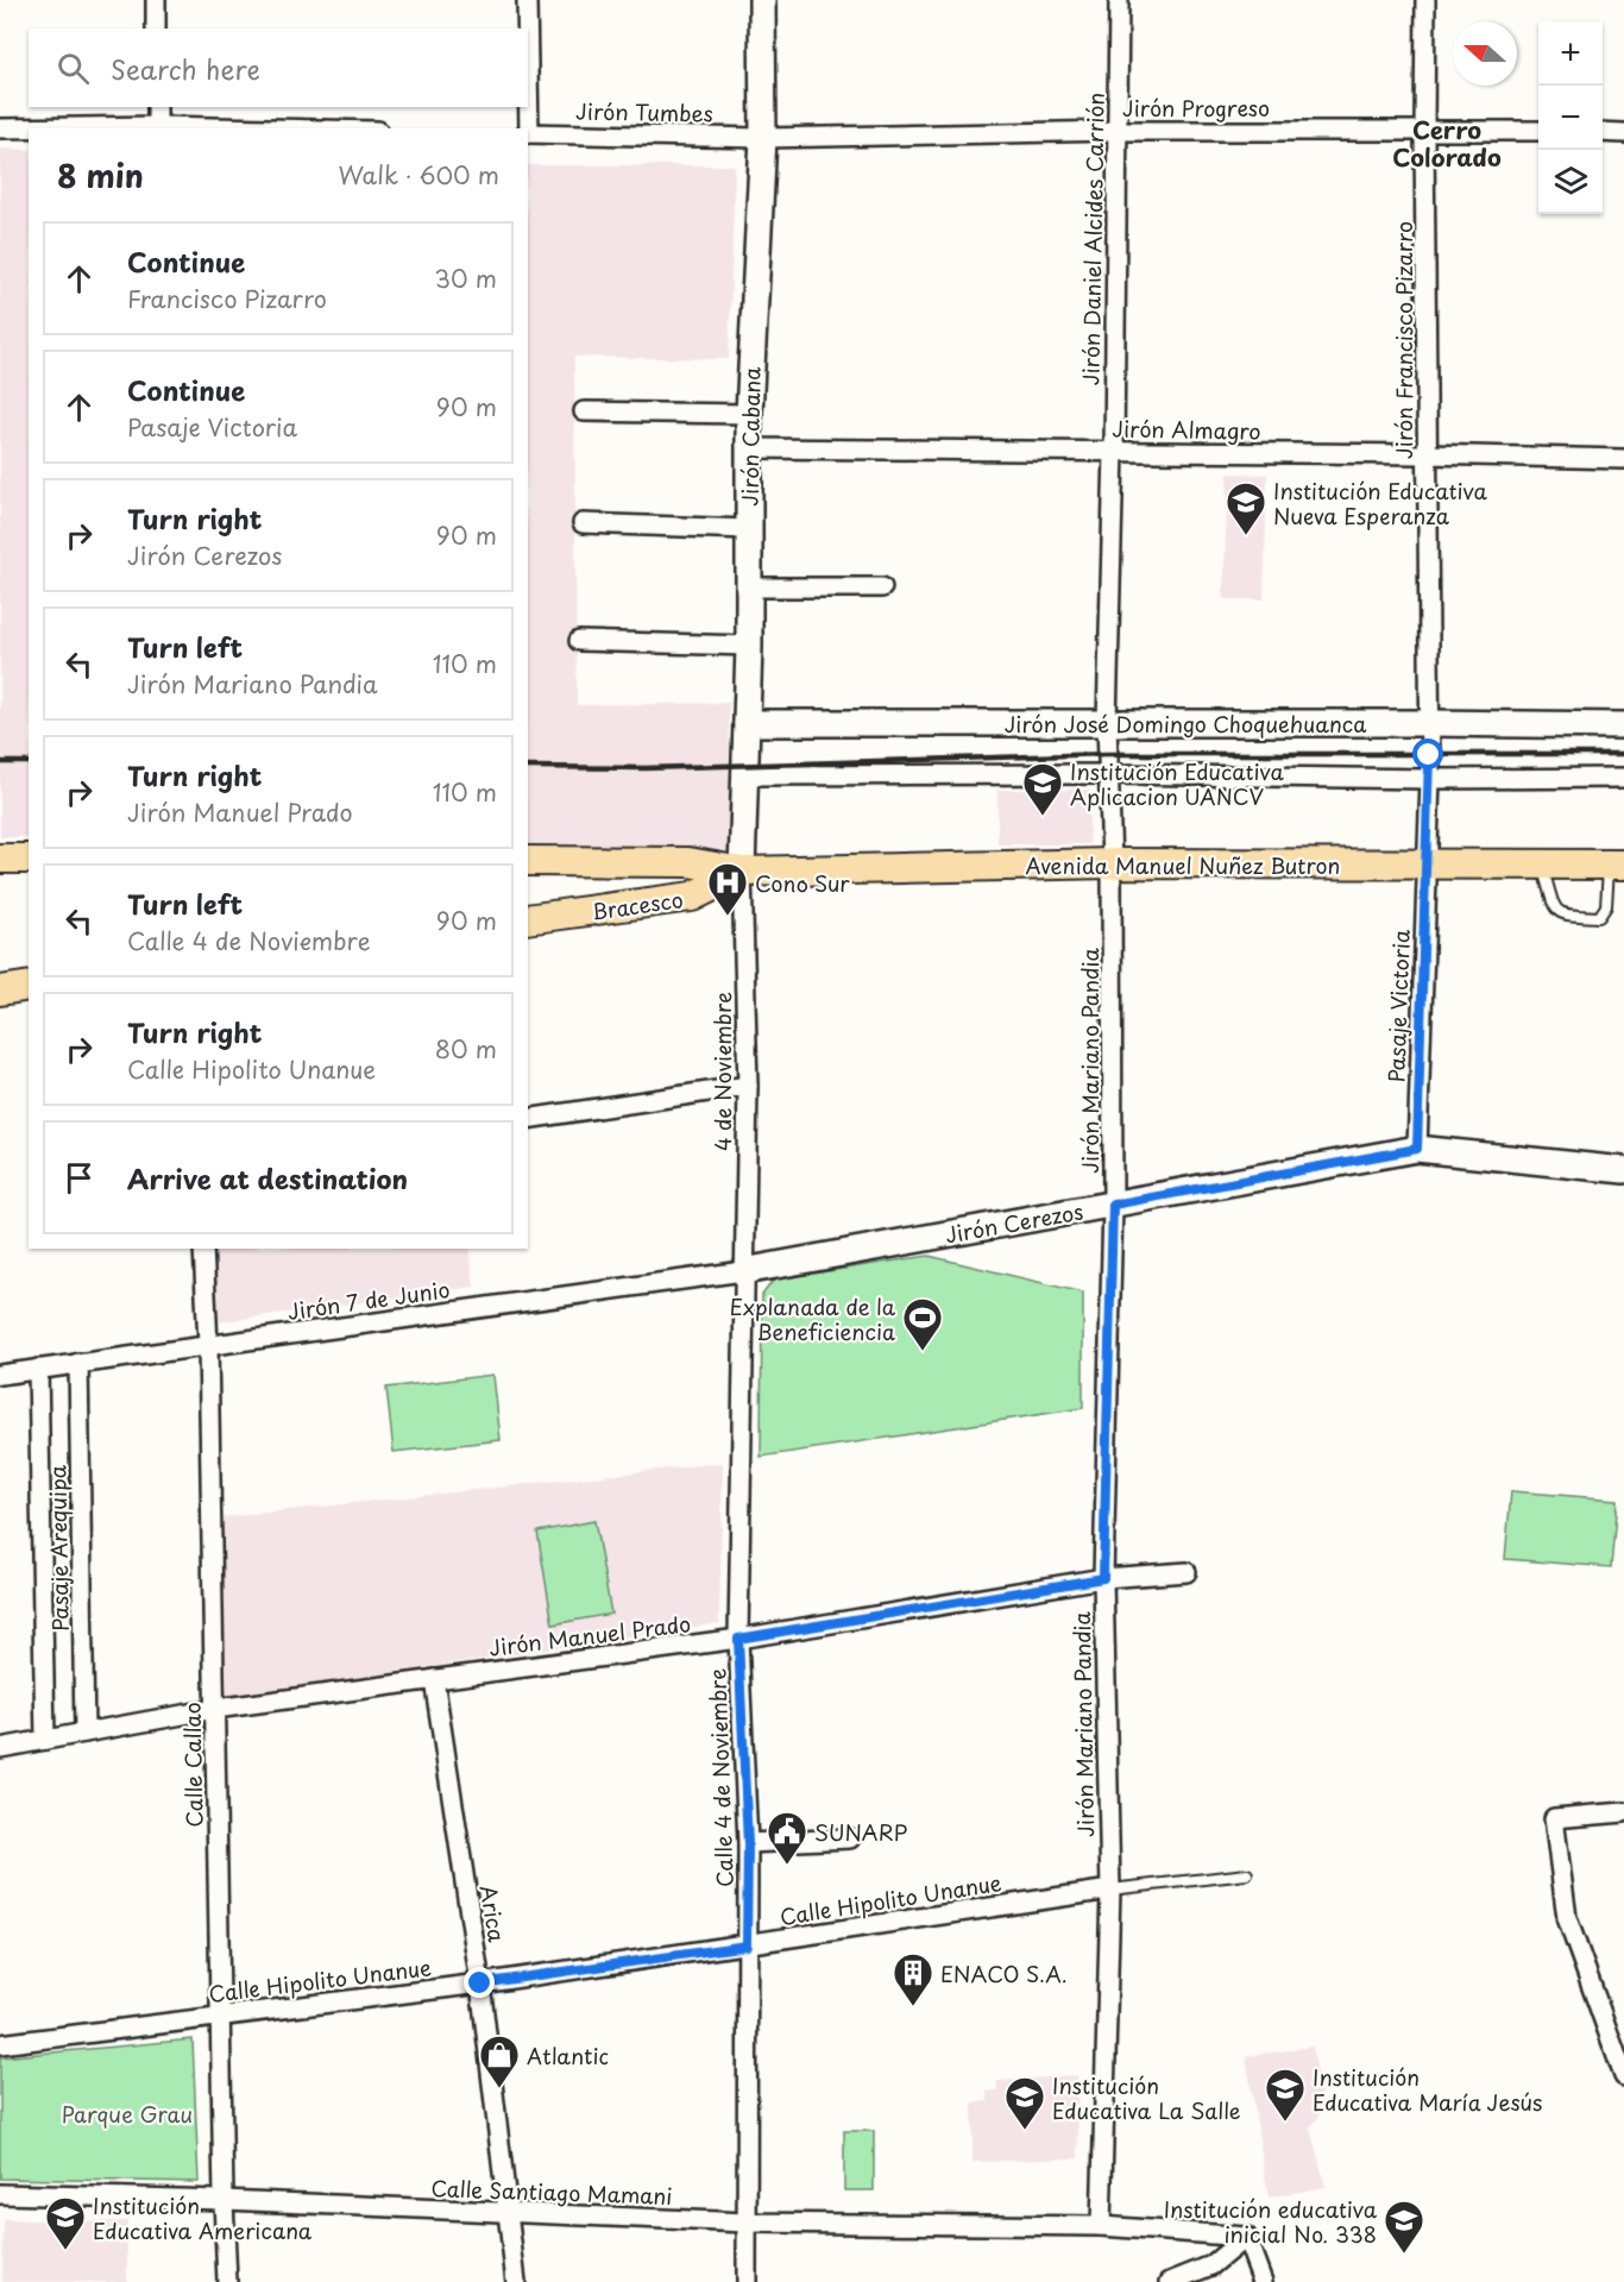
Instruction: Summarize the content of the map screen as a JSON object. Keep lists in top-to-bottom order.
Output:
{
  "streets": {
    "main road": ["Avenida Manuel Nuñez Butron", "Bracesco"],
    "street": [
      "Jirón Progreso",
      "Jirón Tumbes",
      "Jirón Daniel Alcides Carrión",
      "Jirón Francisco Pizarro",
      "Jirón Almagro",
      "Jirón Cabana",
      "Jirón José Domingo Choquehuanca",
      "Pasaje Victoria",
      "Jirón Mariano Pandia",
      "4 de Noviembre",
      "Jirón Cerezos",
      "Jirón 7 de Junio",
      "Pasaje Arequipa",
      "Jirón Manuel Prado",
      "Calle Callao",
      "Calle 4 de Noviembre",
      "Calle Hipolito Unanue",
      "Arica",
      "Calle Santiago Mamani"
    ]
  },
  "crossings": [
    ["Jirón Progreso", "Jirón Tumbes"],
    ["Jirón Progreso", "Jirón Daniel Alcides Carrión"],
    ["Jirón Progreso", "Jirón Francisco Pizarro"],
    ["Jirón Progreso", "Jirón Cabana"],
    ["Jirón Tumbes", "Jirón Cabana"],
    ["Jirón Daniel Alcides Carrión", "Jirón Almagro"],
    ["Jirón Daniel Alcides Carrión", "Jirón José Domingo Choquehuanca"],
    ["Jirón Daniel Alcides Carrión", "Avenida Manuel Nuñez Butron"],
    ["Jirón Daniel Alcides Carrión", "Jirón Mariano Pandia"],
    ["Jirón Francisco Pizarro", "Jirón Almagro"],
    ["Jirón Francisco Pizarro", "Jirón José Domingo Choquehuanca"],
    ["Jirón Francisco Pizarro", "Pasaje Victoria"],
    ["Jirón Almagro", "Jirón Cabana"],
    ["Jirón Cabana", "Jirón José Domingo Choquehuanca"],
    ["Jirón Cabana", "Avenida Manuel Nuñez Butron"],
    ["Jirón Cabana", "Bracesco"],
    ["Jirón Cabana", "4 de Noviembre"],
    ["Avenida Manuel Nuñez Butron", "Bracesco"],
    ["Avenida Manuel Nuñez Butron", "Pasaje Victoria"],
    ["Avenida Manuel Nuñez Butron", "Jirón Mariano Pandia"],
    ["Avenida Manuel Nuñez Butron", "4 de Noviembre"],
    ["Bracesco", "4 de Noviembre"],
    ["Pasaje Victoria", "Jirón Cerezos"],
    ["Jirón Mariano Pandia", "Jirón Cerezos"],
    ["Jirón Mariano Pandia", "Jirón Manuel Prado"],
    ["Jirón Mariano Pandia", "Calle Hipolito Unanue"],
    ["Jirón Mariano Pandia", "Calle Santiago Mamani"],
    ["4 de Noviembre", "Jirón Cerezos"],
    ["4 de Noviembre", "Jirón 7 de Junio"],
    ["4 de Noviembre", "Calle 4 de Noviembre"],
    ["Jirón Cerezos", "Jirón 7 de Junio"],
    ["Jirón Cerezos", "Calle 4 de Noviembre"],
    ["Jirón 7 de Junio", "Pasaje Arequipa"],
    ["Jirón 7 de Junio", "Calle Callao"],
    ["Jirón 7 de Junio", "Calle 4 de Noviembre"],
    ["Pasaje Arequipa", "Jirón Manuel Prado"],
    ["Jirón Manuel Prado", "Calle Callao"],
    ["Jirón Manuel Prado", "Calle 4 de Noviembre"],
    ["Jirón Manuel Prado", "Arica"],
    ["Calle Callao", "Calle Hipolito Unanue"],
    ["Calle Callao", "Calle Santiago Mamani"],
    ["Calle 4 de Noviembre", "Calle Hipolito Unanue"],
    ["Calle 4 de Noviembre", "Calle Santiago Mamani"],
    ["Calle Hipolito Unanue", "Arica"],
    ["Arica", "Calle Santiago Mamani"]
  ],
  "districts": ["Cerro Colorado"],
  "parks": ["Parque Grau"],
  "places": {
    "school or university": [
      "Institución Educativa Nueva Esperanza",
      "Institución Educativa Aplicacion UANCV",
      "Institución Educativa María Jesús",
      "Institución Educativa La Salle",
      "Institución Educativa Americana",
      "Institución educativa inicial No. 338"
    ],
    "hospital": ["Cono Sur"],
    "sports": ["Explanada de la Beneficiencia"],
    "public building": ["SUNARP"],
    "building": ["ENACO S.A."],
    "shop": ["Atlantic"]
  },
  "north": "left",
  "page": {
    "map_buttons": ["+", "−"],
    "search": "Search here",
    "heading": ["8 min", "Walk · 600 m"],
    "list": [
      ["Continue", "Francisco Pizarro", "30 m"],
      ["Continue", "Pasaje Victoria", "90 m"],
      ["Turn right", "Jirón Cerezos", "90 m"],
      ["Turn left", "Jirón Mariano Pandia", "110 m"],
      ["Turn right", "Jirón Manuel Prado", "110 m"],
      ["Turn left", "Calle 4 de Noviembre", "90 m"],
      ["Turn right", "Calle Hipolito Unanue", "80 m"],
      "Arrive at destination"
    ]
  }
}
